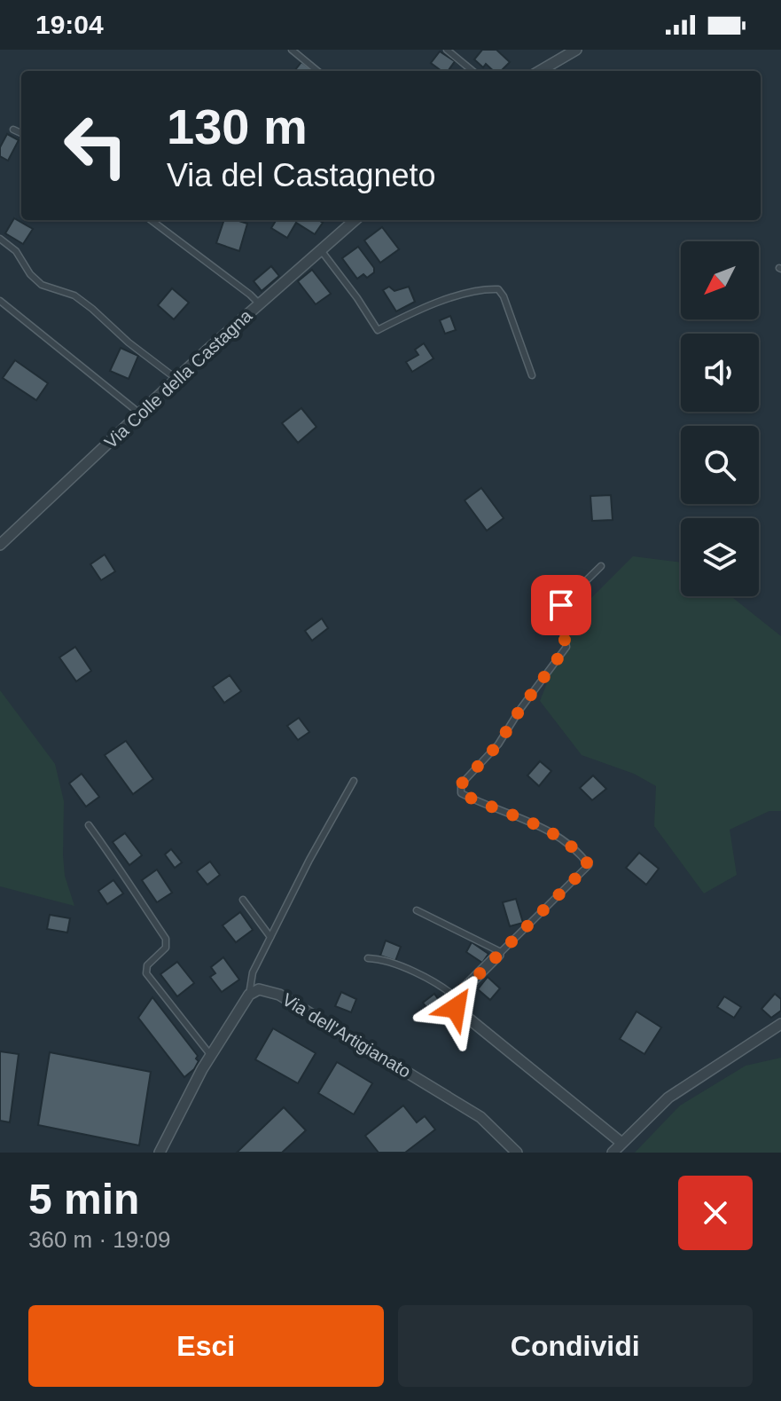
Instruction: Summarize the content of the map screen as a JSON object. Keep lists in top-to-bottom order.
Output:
{
  "streets": {
    "street": ["Via Colle della Castagna", "Via dell'Artigianato"]
  },
  "north": "bottom left",
  "page": {
    "status": "19:04",
    "turn": ["130 m", "Via del Castagneto"],
    "heading": ["5 min", "360 m · 19:09"],
    "buttons": ["Esci", "Condividi"]
  }
}
